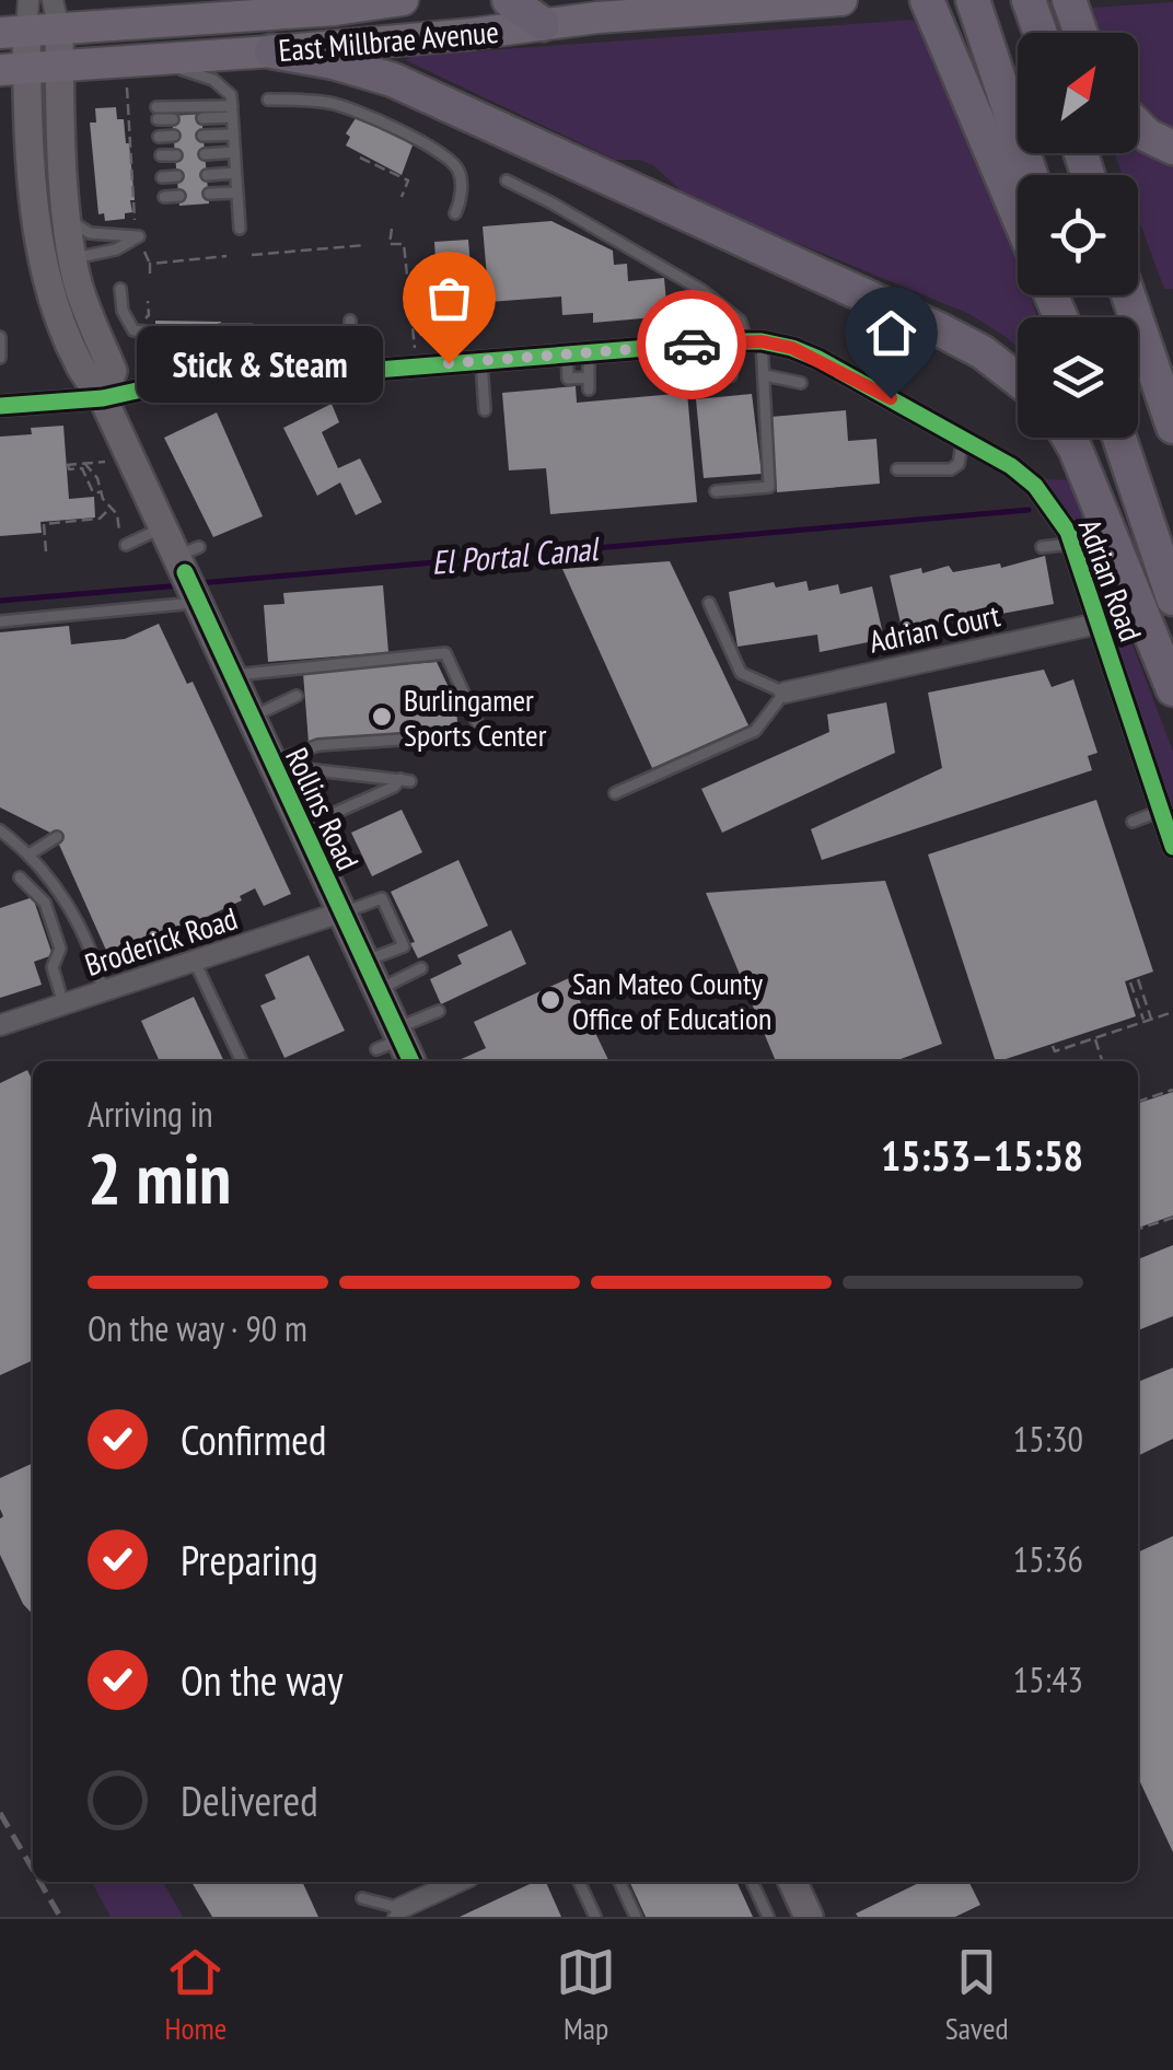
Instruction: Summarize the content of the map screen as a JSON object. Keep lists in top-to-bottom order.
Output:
{
  "streets": {
    "main road": ["East Millbrae Avenue", "Rollins Road"],
    "street": ["Adrian Road", "Adrian Court", "Broderick Road"]
  },
  "crossings": [
    ["East Millbrae Avenue", "Rollins Road"],
    ["Adrian Road", "Adrian Court"],
    ["Adrian Road", "Rollins Road"],
    ["Rollins Road", "Broderick Road"]
  ],
  "water": ["El Portal Canal"],
  "places": ["Stick & Steam", "Burlingamer Sports Center", "San Mateo County Office of Education"],
  "north": "top right",
  "page": {
    "bubble": "Stick & Steam",
    "heading": ["2 min", "Arriving in", "15:53–15:58"],
    "bar": "On the way · 90 m",
    "list": [
      ["Confirmed", "15:30"],
      ["Preparing", "15:36"],
      ["On the way", "15:43"],
      "Delivered"
    ],
    "tabs": ["Home", "Map", "Saved"]
  }
}
